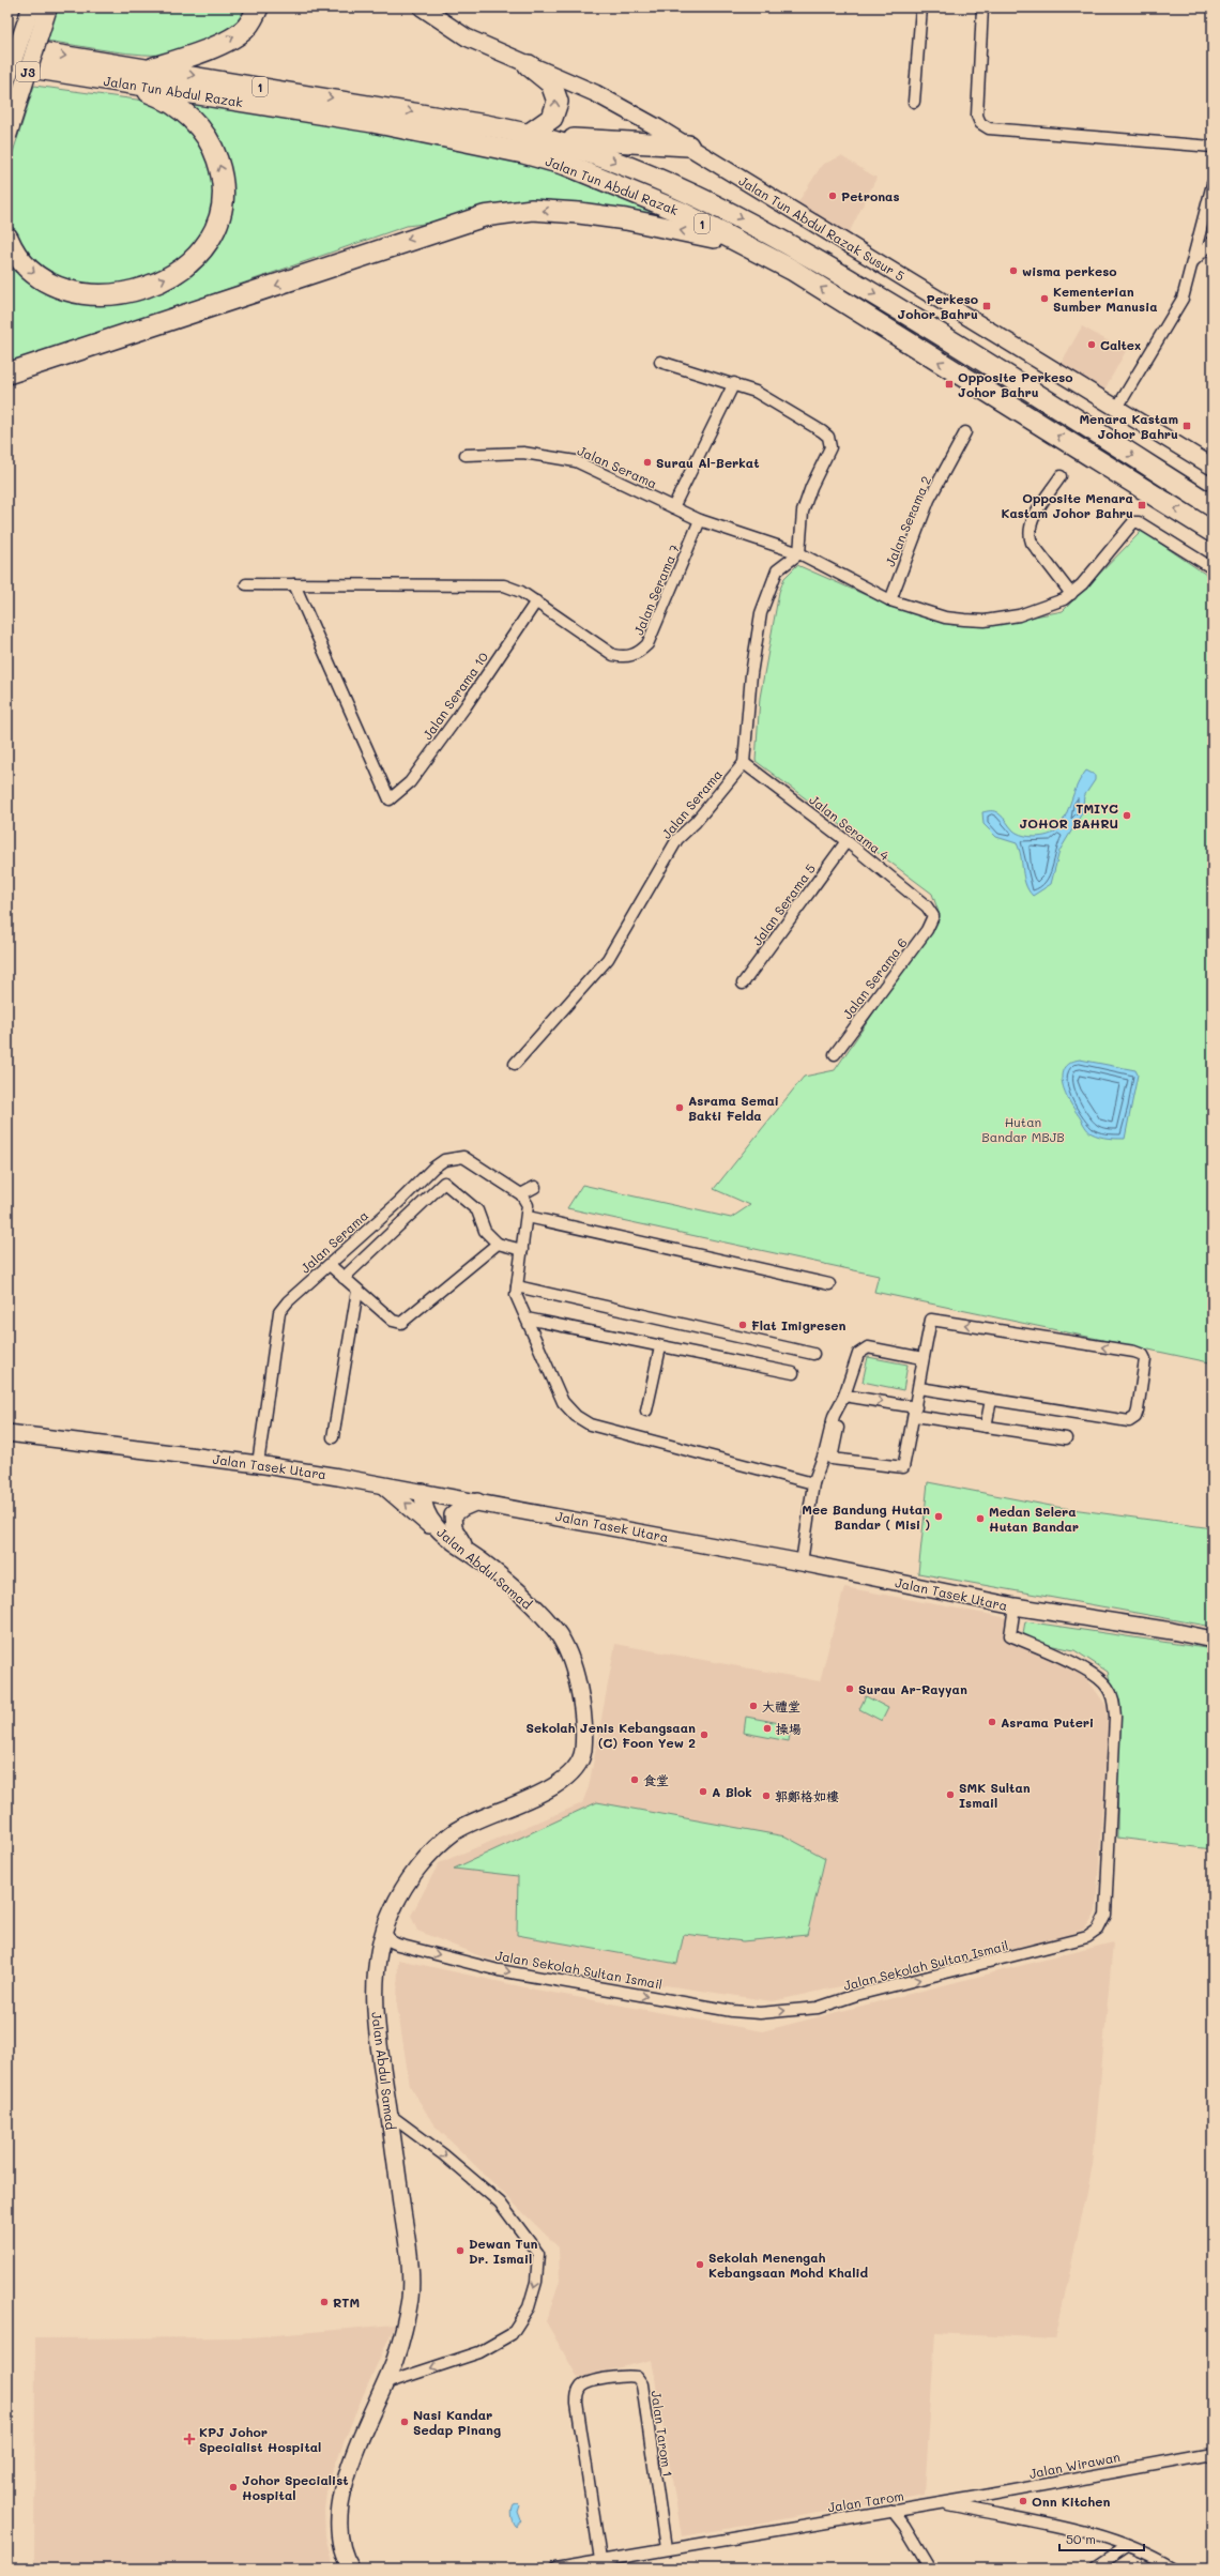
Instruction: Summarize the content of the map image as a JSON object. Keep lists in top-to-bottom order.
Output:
{
  "streets": {
    "highway": ["1", "Jalan Tun Abdul Razak"],
    "main road": ["J3"],
    "street": [
      "Jalan Tun Abdul Razak Susur 5",
      "Jalan Serama",
      "Jalan Serama 2",
      "Jalan Serama 7",
      "Jalan Serama 10",
      "Jalan Serama 4",
      "Jalan Serama 5",
      "Jalan Serama 6",
      "Jalan Tasek Utara",
      "Jalan Abdul Samad",
      "Jalan Sekolah Sultan Ismail",
      "Jalan Tarom 1",
      "Jalan Wirawan",
      "Jalan Tarom"
    ]
  },
  "crossings": [
    ["Jalan Serama", "Jalan Serama 2"],
    ["Jalan Serama", "Jalan Serama 7"],
    ["Jalan Serama", "Jalan Serama 4"],
    ["Jalan Serama", "Jalan Tasek Utara"],
    ["Jalan Serama 7", "Jalan Serama 10"],
    ["Jalan Serama 4", "Jalan Serama 5"],
    ["Jalan Serama 4", "Jalan Serama 6"],
    ["Jalan Tasek Utara", "Jalan Abdul Samad"],
    ["Jalan Tasek Utara", "Jalan Sekolah Sultan Ismail"],
    ["Jalan Abdul Samad", "Jalan Sekolah Sultan Ismail"],
    ["Jalan Tarom 1", "Jalan Tarom"],
    ["Jalan Wirawan", "Jalan Tarom"]
  ],
  "parks": ["Hutan Bandar MBJB"],
  "places": {
    "other": [
      "Petronas",
      "wisma perkeso",
      "Kementerian Sumber Manusia",
      "Caltex",
      "Surau Al-Berkat",
      "TMIYC JOHOR BAHRU",
      "Asrama Semai Bakti Felda",
      "Flat Imigresen",
      "Mee Bandung Hutan Bandar ( Misi )",
      "Medan Selera Hutan Bandar",
      "Surau Ar-Rayyan",
      "大禮堂",
      "Asrama Puteri",
      "操場",
      "Sekolah Jenis Kebangsaan (C) Foon Yew 2",
      "食堂",
      "A Blok",
      "SMK Sultan Ismail",
      "郭鄭格如樓",
      "Dewan Tun Dr. Ismail",
      "Sekolah Menengah Kebangsaan Mohd Khalid",
      "RTM",
      "Nasi Kandar Sedap Pinang",
      "Johor Specialist Hospital",
      "Onn Kitchen"
    ],
    "transit": [
      "Perkeso Johor Bahru",
      "Opposite Perkeso Johor Bahru",
      "Menara Kastam Johor Bahru",
      "Opposite Menara Kastam Johor Bahru"
    ],
    "health": ["KPJ Johor Specialist Hospital"]
  },
  "scale_bar": "50 m"
}
